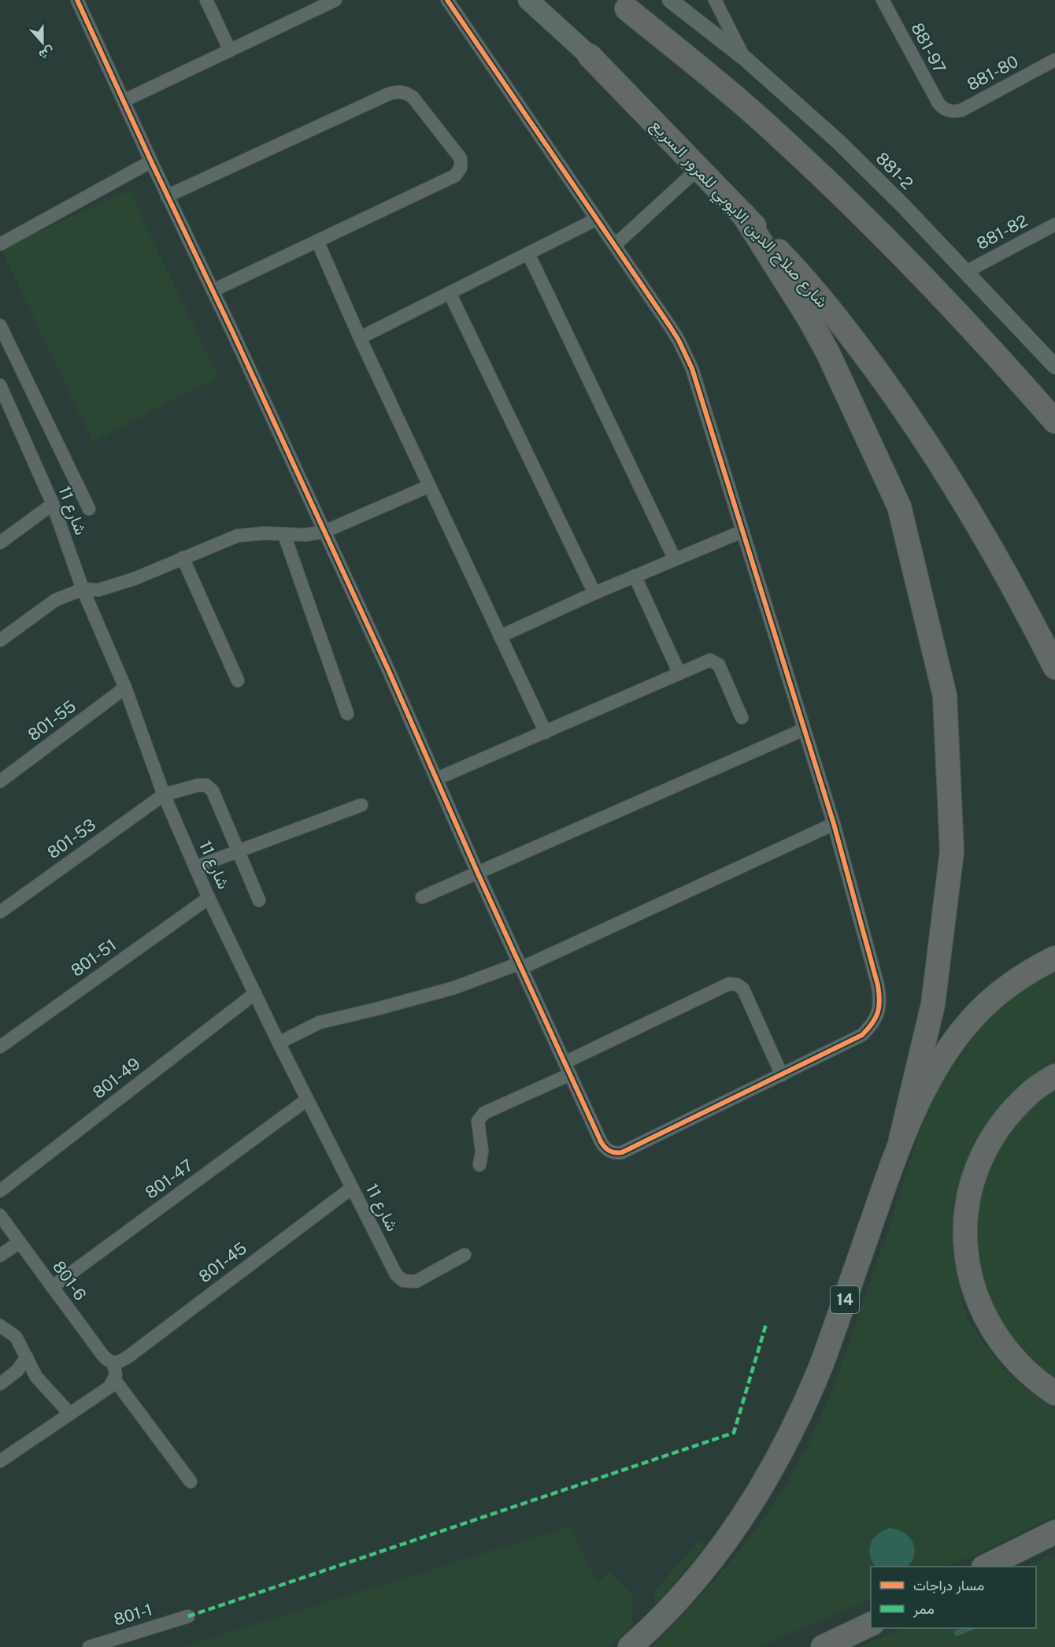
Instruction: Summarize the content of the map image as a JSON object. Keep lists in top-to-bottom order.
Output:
{
  "streets": {
    "highway": ["شارع صلاح الدين الايوبي للمرور السريع", "14"],
    "street": [
      "881-97",
      "881-80",
      "881-2",
      "881-82",
      "شارع 11",
      "801-55",
      "801-53",
      "801-51",
      "801-49",
      "801-47",
      "801-45",
      "801-6",
      "801-1"
    ]
  },
  "crossings": [
    ["881-97", "881-80"],
    ["881-2", "881-82"],
    ["شارع 11", "801-55"],
    ["شارع 11", "801-53"],
    ["شارع 11", "801-51"],
    ["شارع 11", "801-49"],
    ["شارع 11", "801-47"],
    ["شارع 11", "801-45"],
    ["801-47", "801-6"],
    ["801-45", "801-6"]
  ],
  "legend": ["مسار دراجات", "ممر"],
  "north": "bottom"
}
